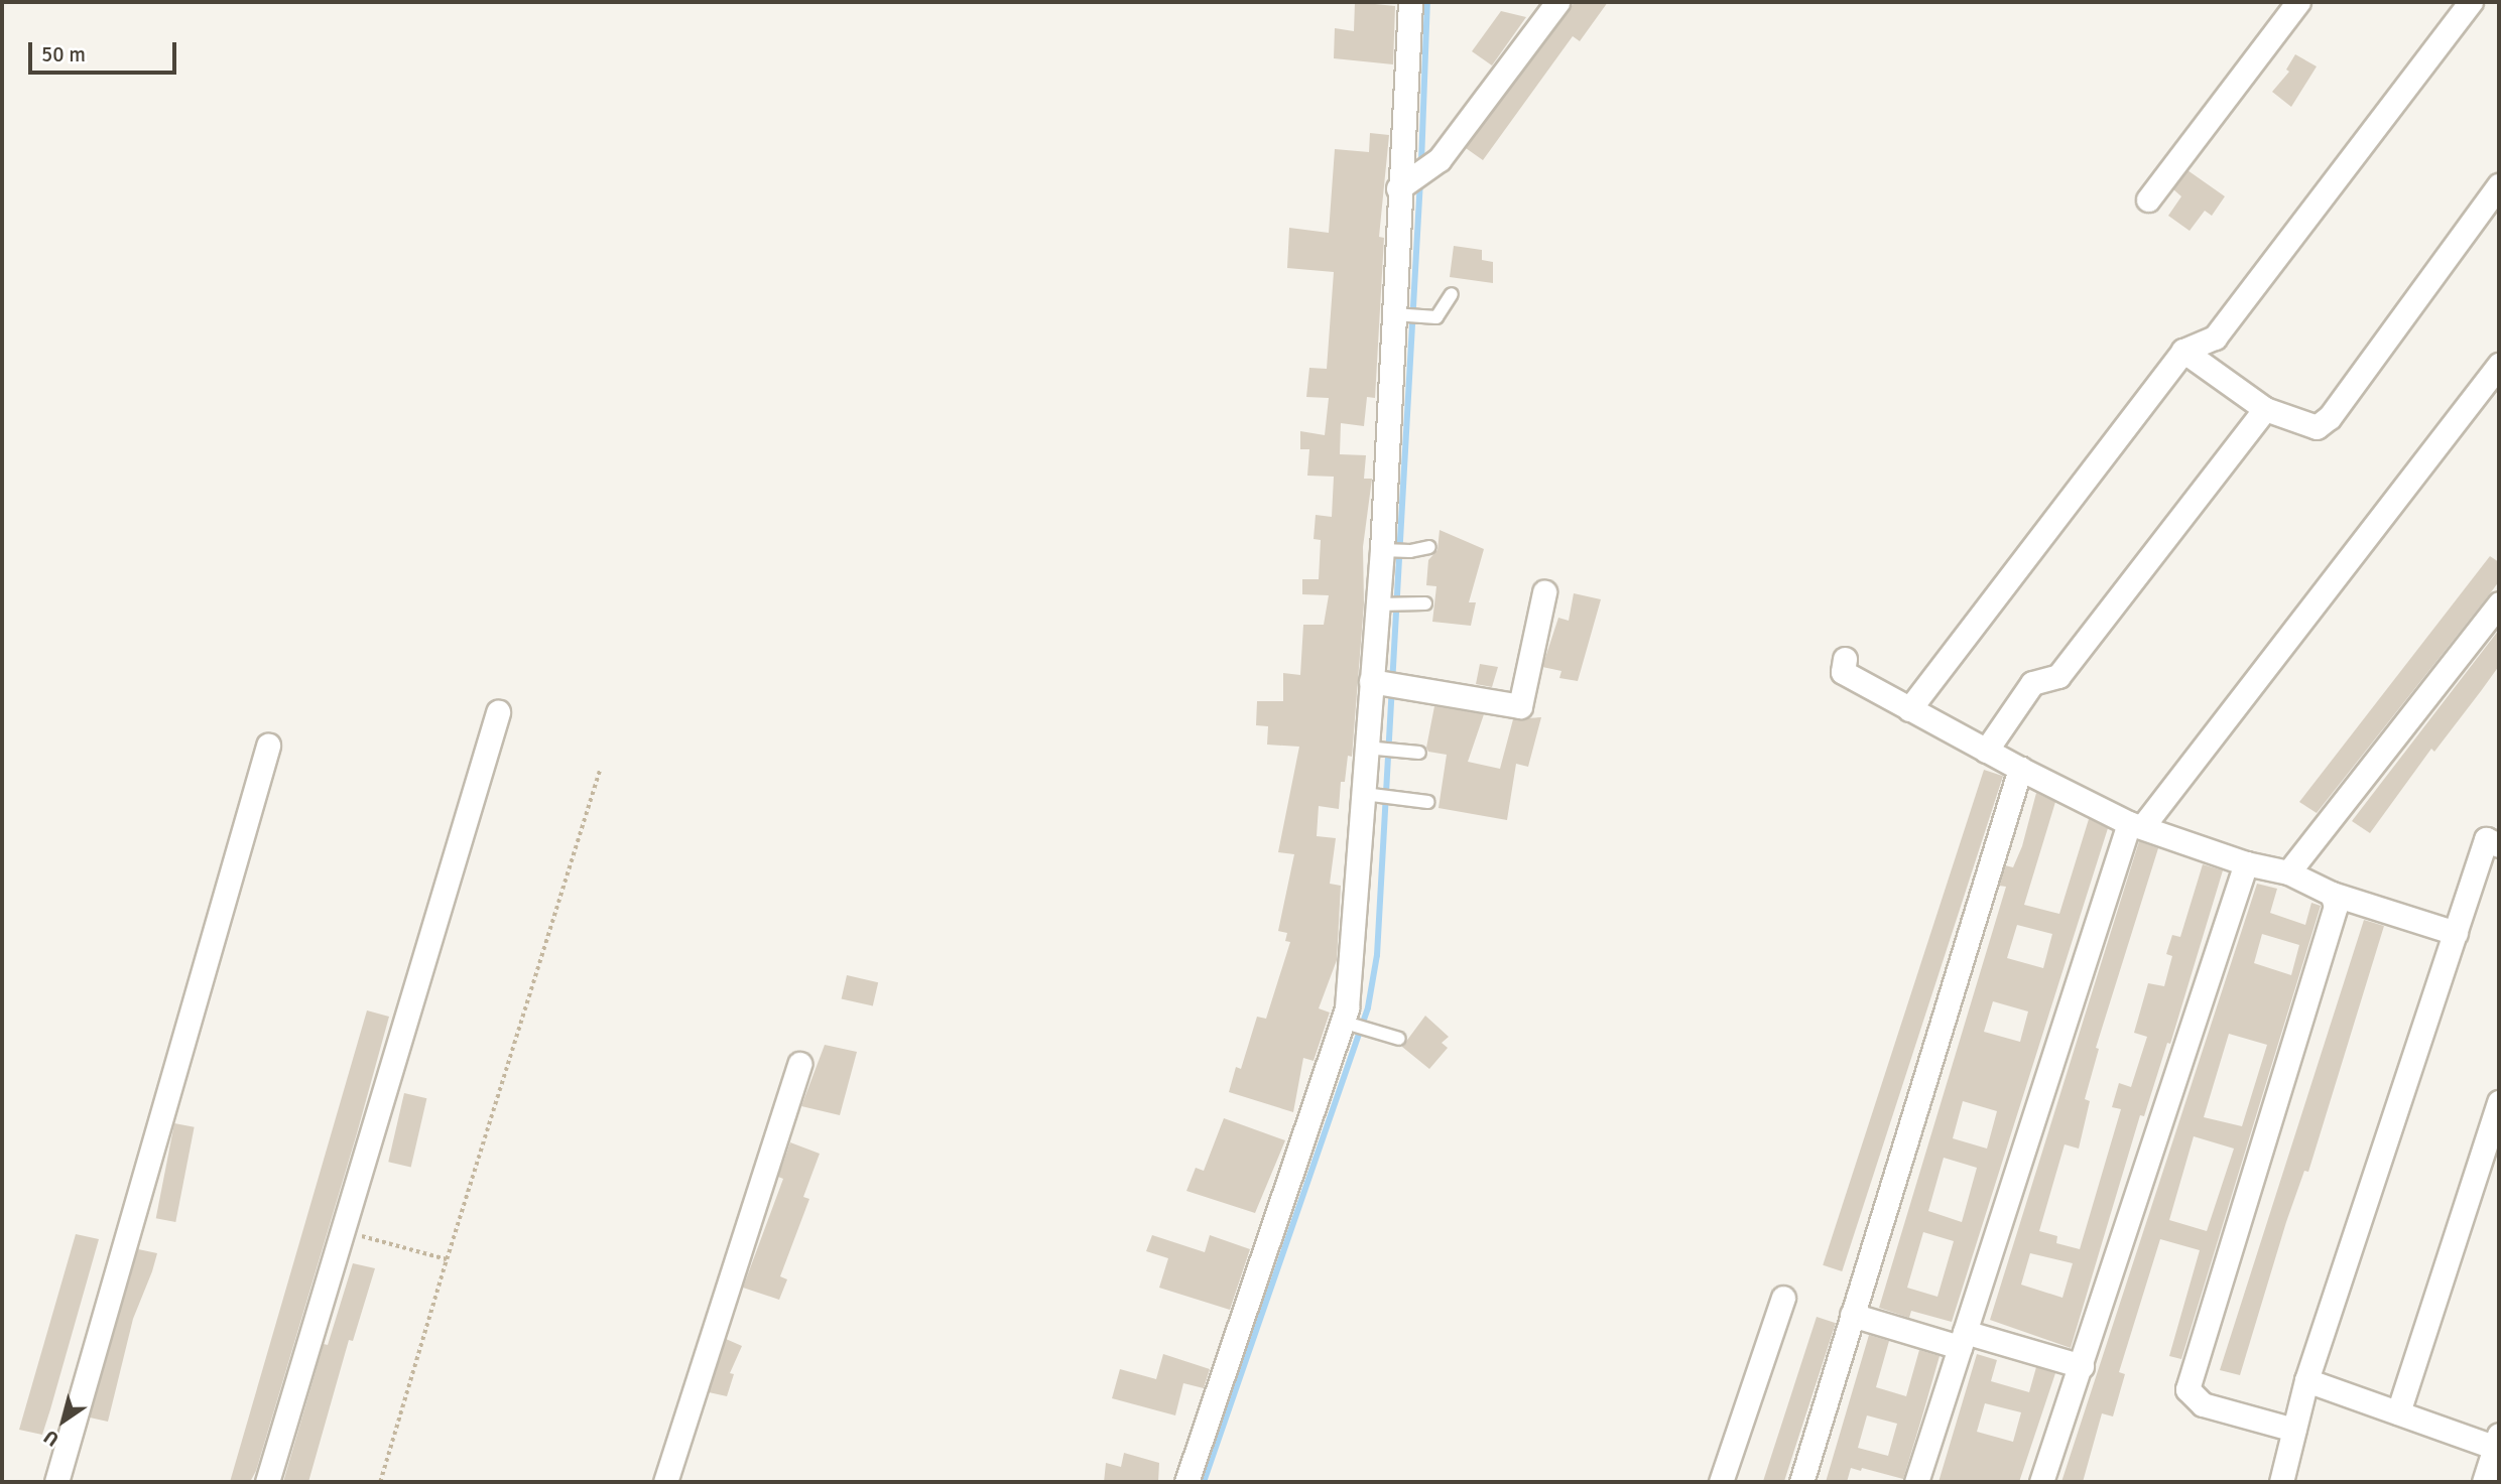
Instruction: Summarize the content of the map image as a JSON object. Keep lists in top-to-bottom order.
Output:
{
  "scale_bar": "50 m",
  "north": "bottom left"
}
